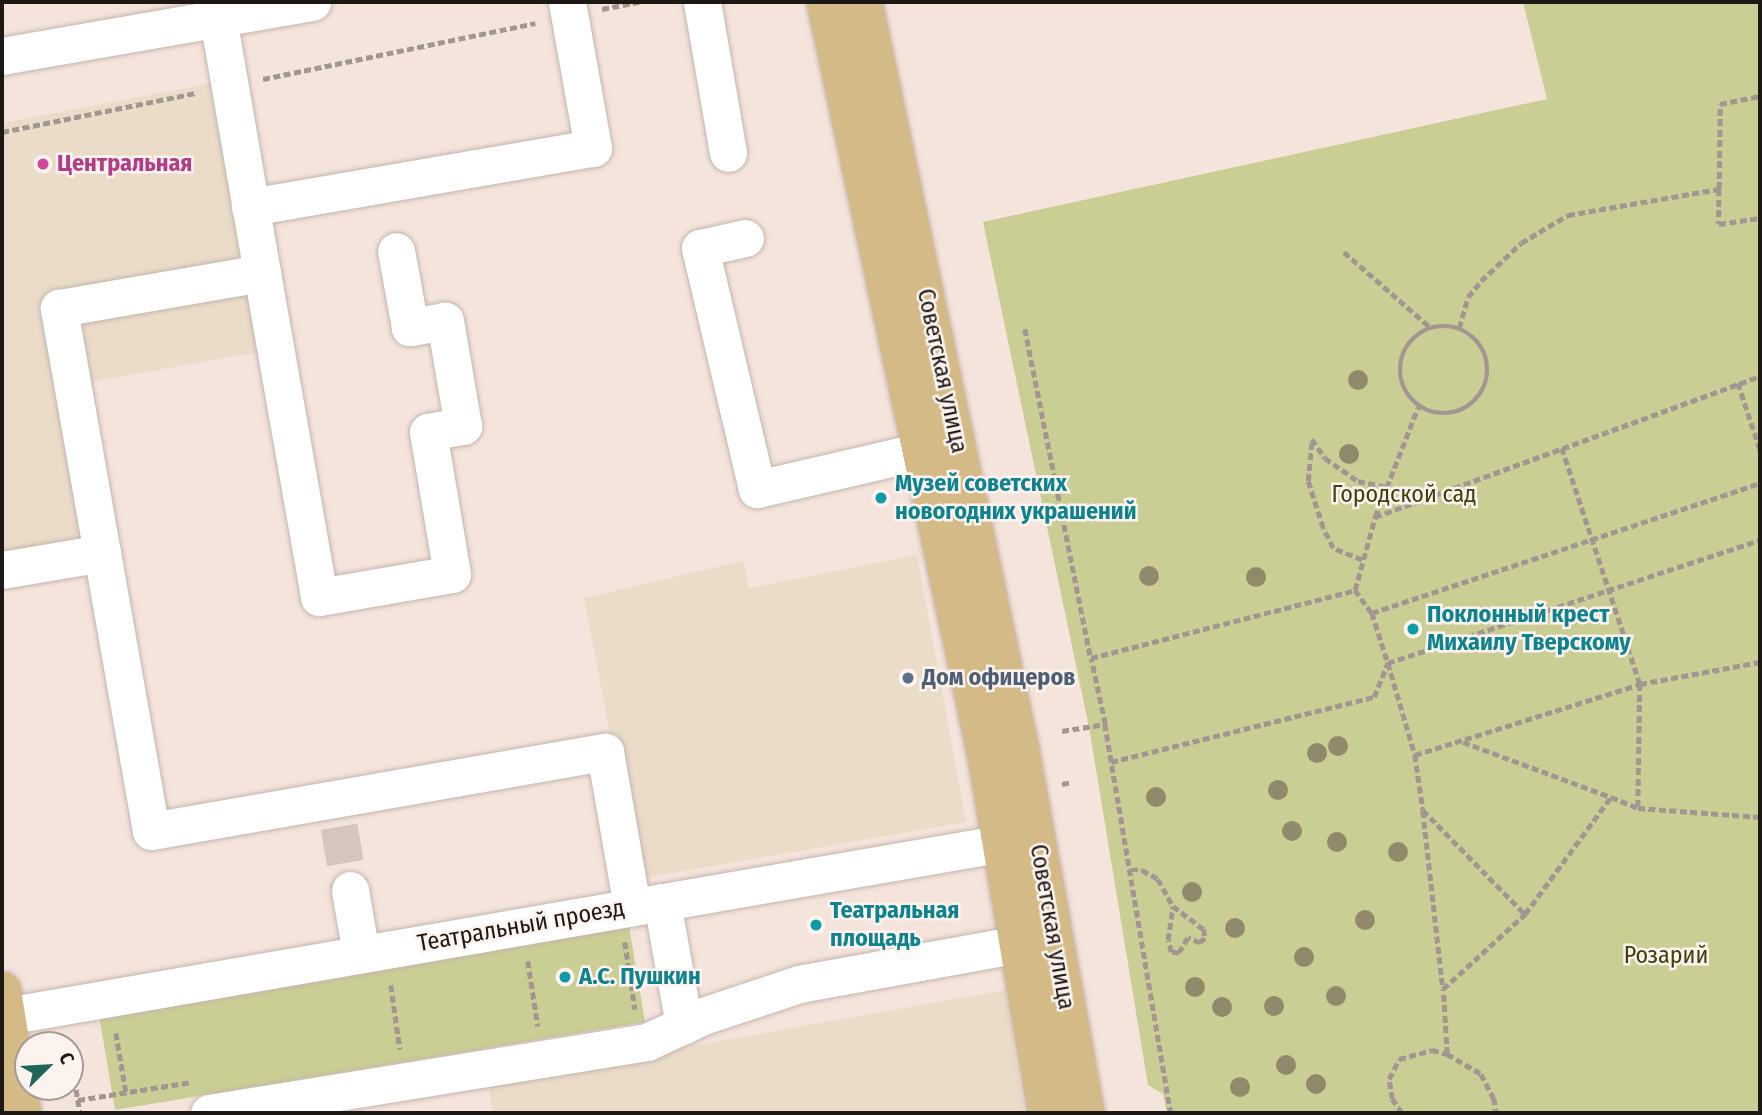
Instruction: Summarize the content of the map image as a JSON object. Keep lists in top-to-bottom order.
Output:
{
  "streets": {
    "main road": ["Советская улица"],
    "street": ["Театральный проезд"]
  },
  "crossings": [
    ["Советская улица", "Театральный проезд"]
  ],
  "parks": ["Городской сад", "Розарий"],
  "places": [
    "Центральная",
    "Музей советских новогодних украшений",
    "Поклонный крест Михаилу Тверскому",
    "Дом офицеров",
    "Театральная площадь",
    "А.С. Пушкин"
  ],
  "north": "top right"
}
